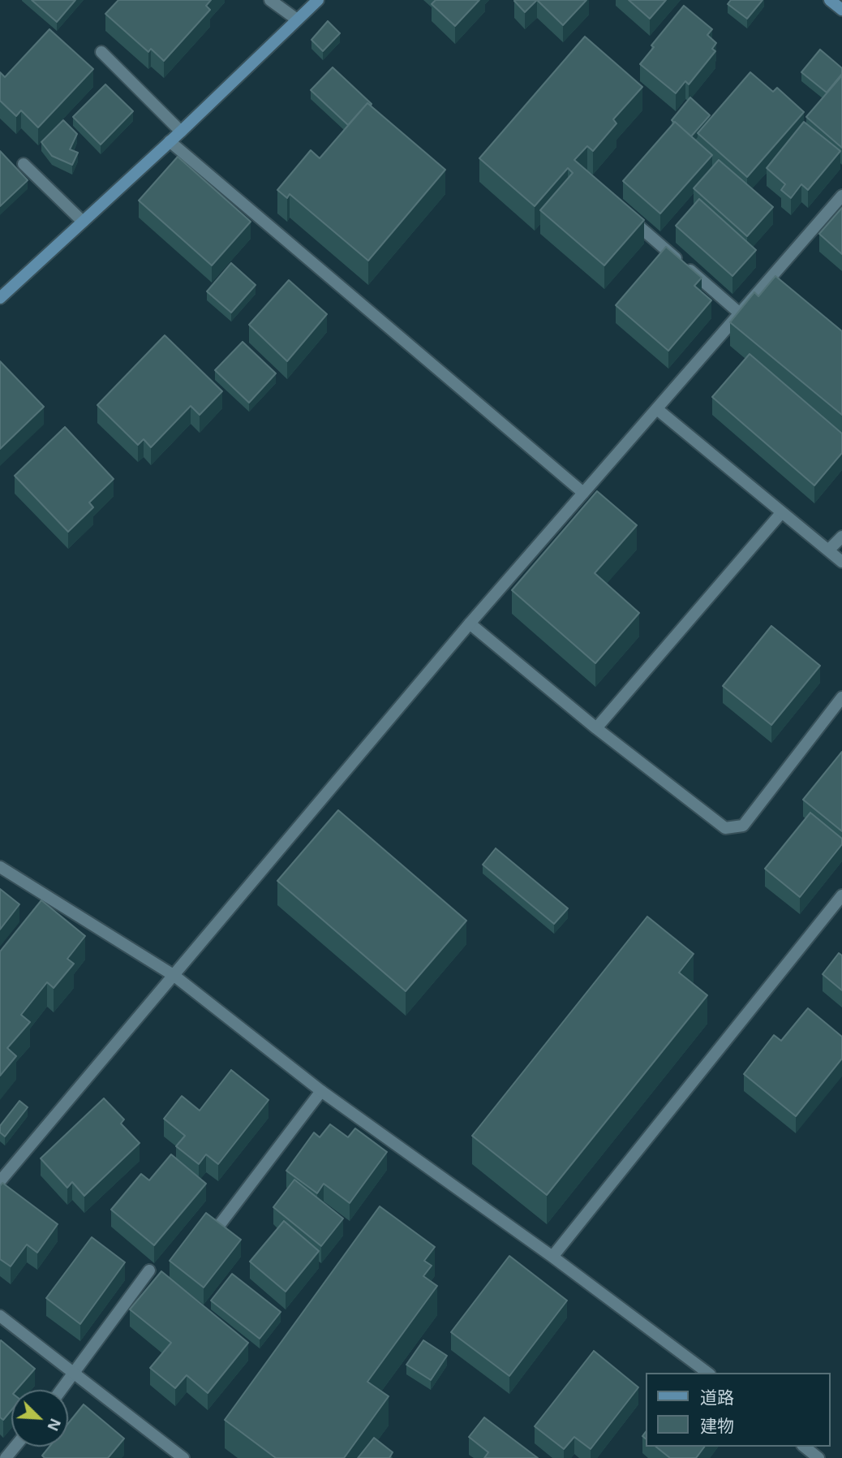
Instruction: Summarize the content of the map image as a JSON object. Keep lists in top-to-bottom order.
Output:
{
  "legend": ["道路", "建物"],
  "north": "bottom right"
}
